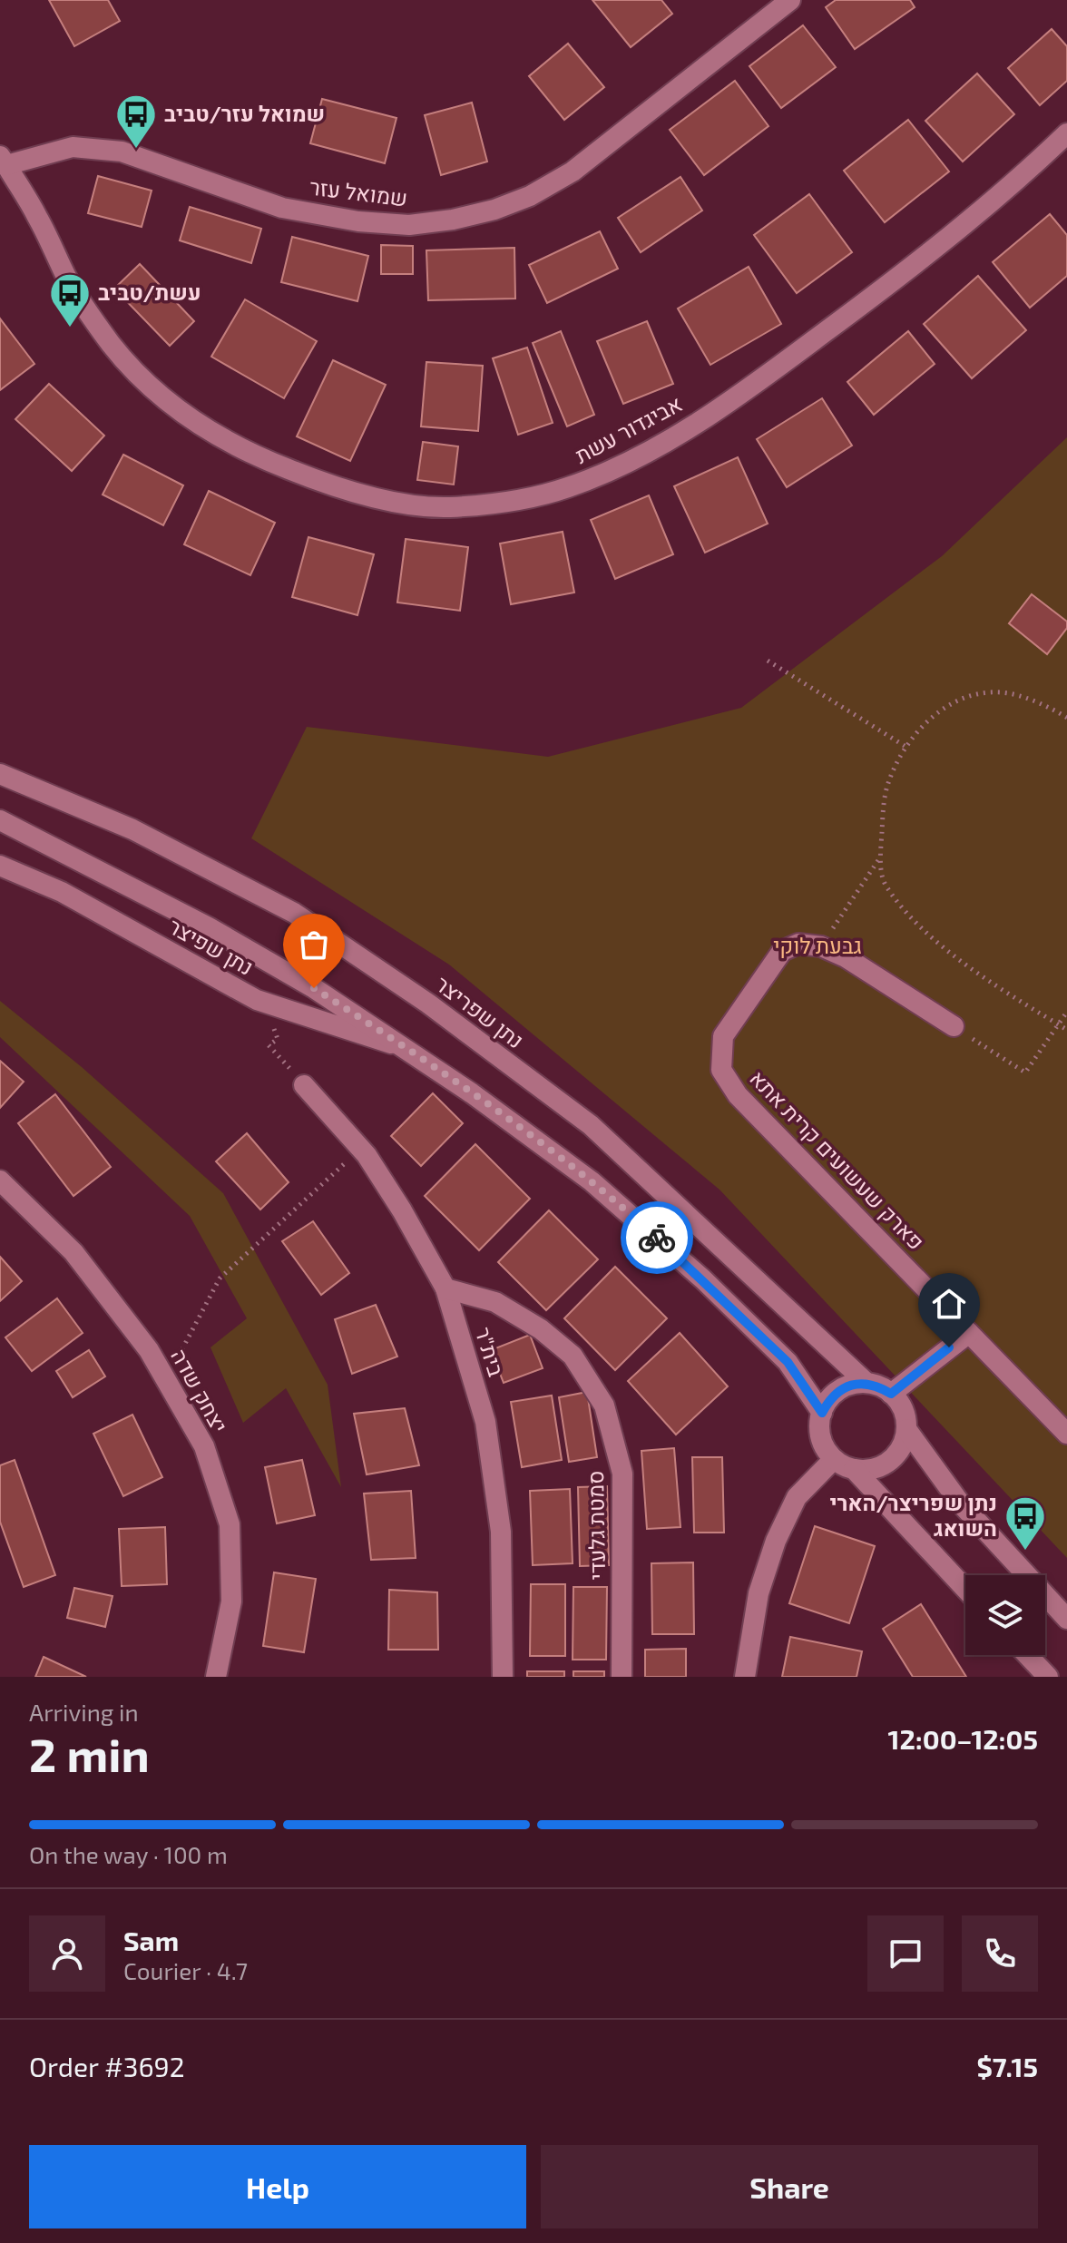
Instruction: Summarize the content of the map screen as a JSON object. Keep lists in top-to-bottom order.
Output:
{
  "streets": {
    "street": [
      "שמואל עזר",
      "אביגדור עשת",
      "נתן שפיצר",
      "נתן שפריצר",
      "פארק שעשועים קרית אתא",
      "בית\"ר",
      "יצחק שדה",
      "סמטת גלעדי"
    ]
  },
  "crossings": [
    ["שמואל עזר", "אביגדור עשת"],
    ["בית\"ר", "סמטת גלעדי"]
  ],
  "parks": ["גבעת לוקי"],
  "places": {
    "bus stop": ["שמואל עזר/טביב", "עשת/טביב", "נתן שפריצר/הארי השואג"]
  },
  "page": {
    "heading": ["2 min", "Arriving in", "12:00–12:05"],
    "panel": [
      "Sam",
      "Courier · 4.7",
      "Order #3692",
      "$7.15"
    ],
    "bar": "On the way · 100 m",
    "buttons": ["Help", "Share"]
  }
}
